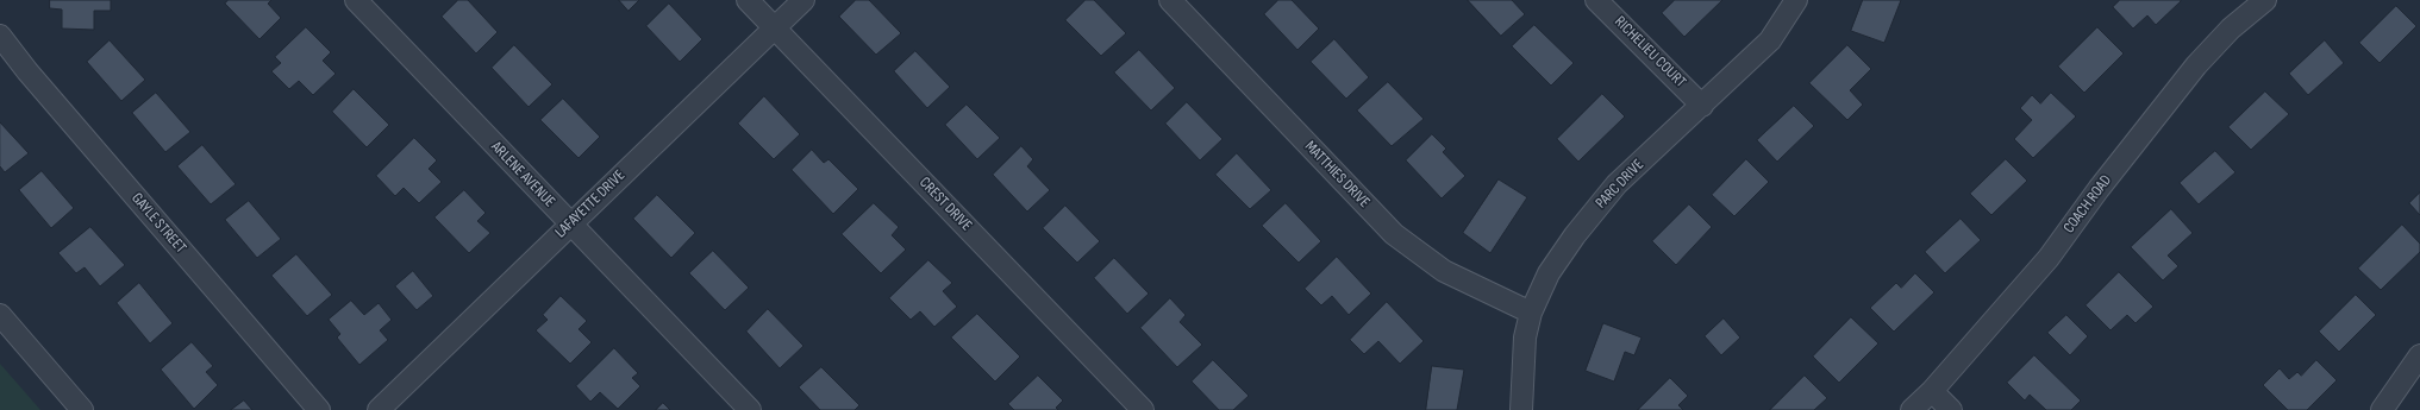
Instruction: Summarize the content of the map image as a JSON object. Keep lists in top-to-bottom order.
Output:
{
  "streets": {
    "street": [
      "RICHELIEU COURT",
      "ARLENE AVENUE",
      "MATTHIES DRIVE",
      "PARC DRIVE",
      "LAFAYETTE DRIVE",
      "CREST DRIVE",
      "COACH ROAD",
      "GAYLE STREET"
    ]
  },
  "crossings": [
    ["RICHELIEU COURT", "PARC DRIVE"],
    ["ARLENE AVENUE", "LAFAYETTE DRIVE"],
    ["MATTHIES DRIVE", "PARC DRIVE"],
    ["LAFAYETTE DRIVE", "CREST DRIVE"]
  ]
}
